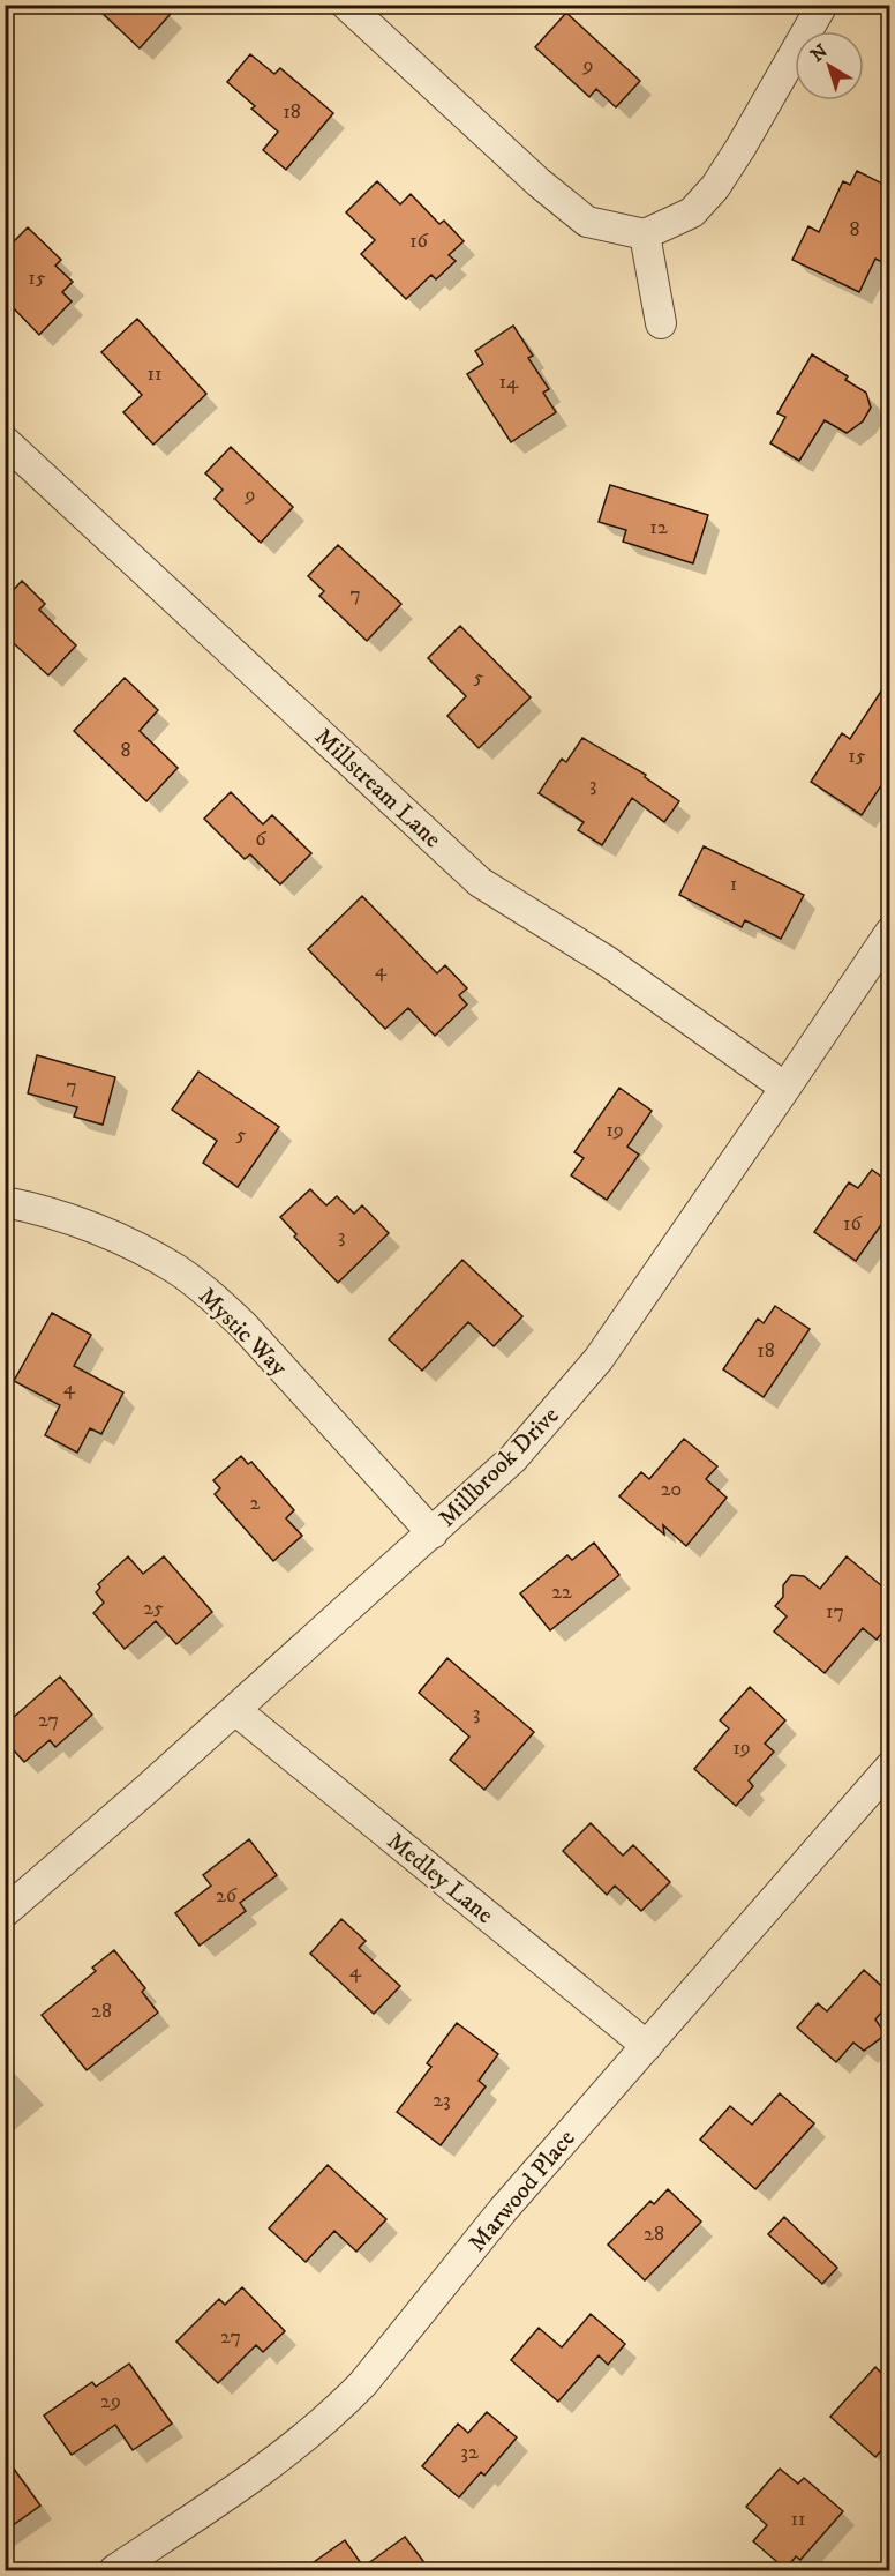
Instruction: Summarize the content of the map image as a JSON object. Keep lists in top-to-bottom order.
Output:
{
  "streets": {
    "street": [
      "Millstream Lane",
      "Mystic Way",
      "Millbrook Drive",
      "Medley Lane",
      "Marwood Place"
    ]
  },
  "crossings": [
    ["Millstream Lane", "Millbrook Drive"],
    ["Mystic Way", "Millbrook Drive"],
    ["Millbrook Drive", "Medley Lane"],
    ["Medley Lane", "Marwood Place"]
  ],
  "house_numbers": [
    "9",
    "18",
    "8",
    "16",
    "15",
    "11",
    "14",
    "9",
    "12",
    "7",
    "5",
    "8",
    "15",
    "3",
    "6",
    "1",
    "4",
    "7",
    "19",
    "5",
    "16",
    "3",
    "18",
    "4",
    "20",
    "2",
    "22",
    "25",
    "17",
    "3",
    "27",
    "19",
    "26",
    "4",
    "28",
    "23",
    "28",
    "27",
    "29",
    "32",
    "11"
  ],
  "north": "top left"
}
